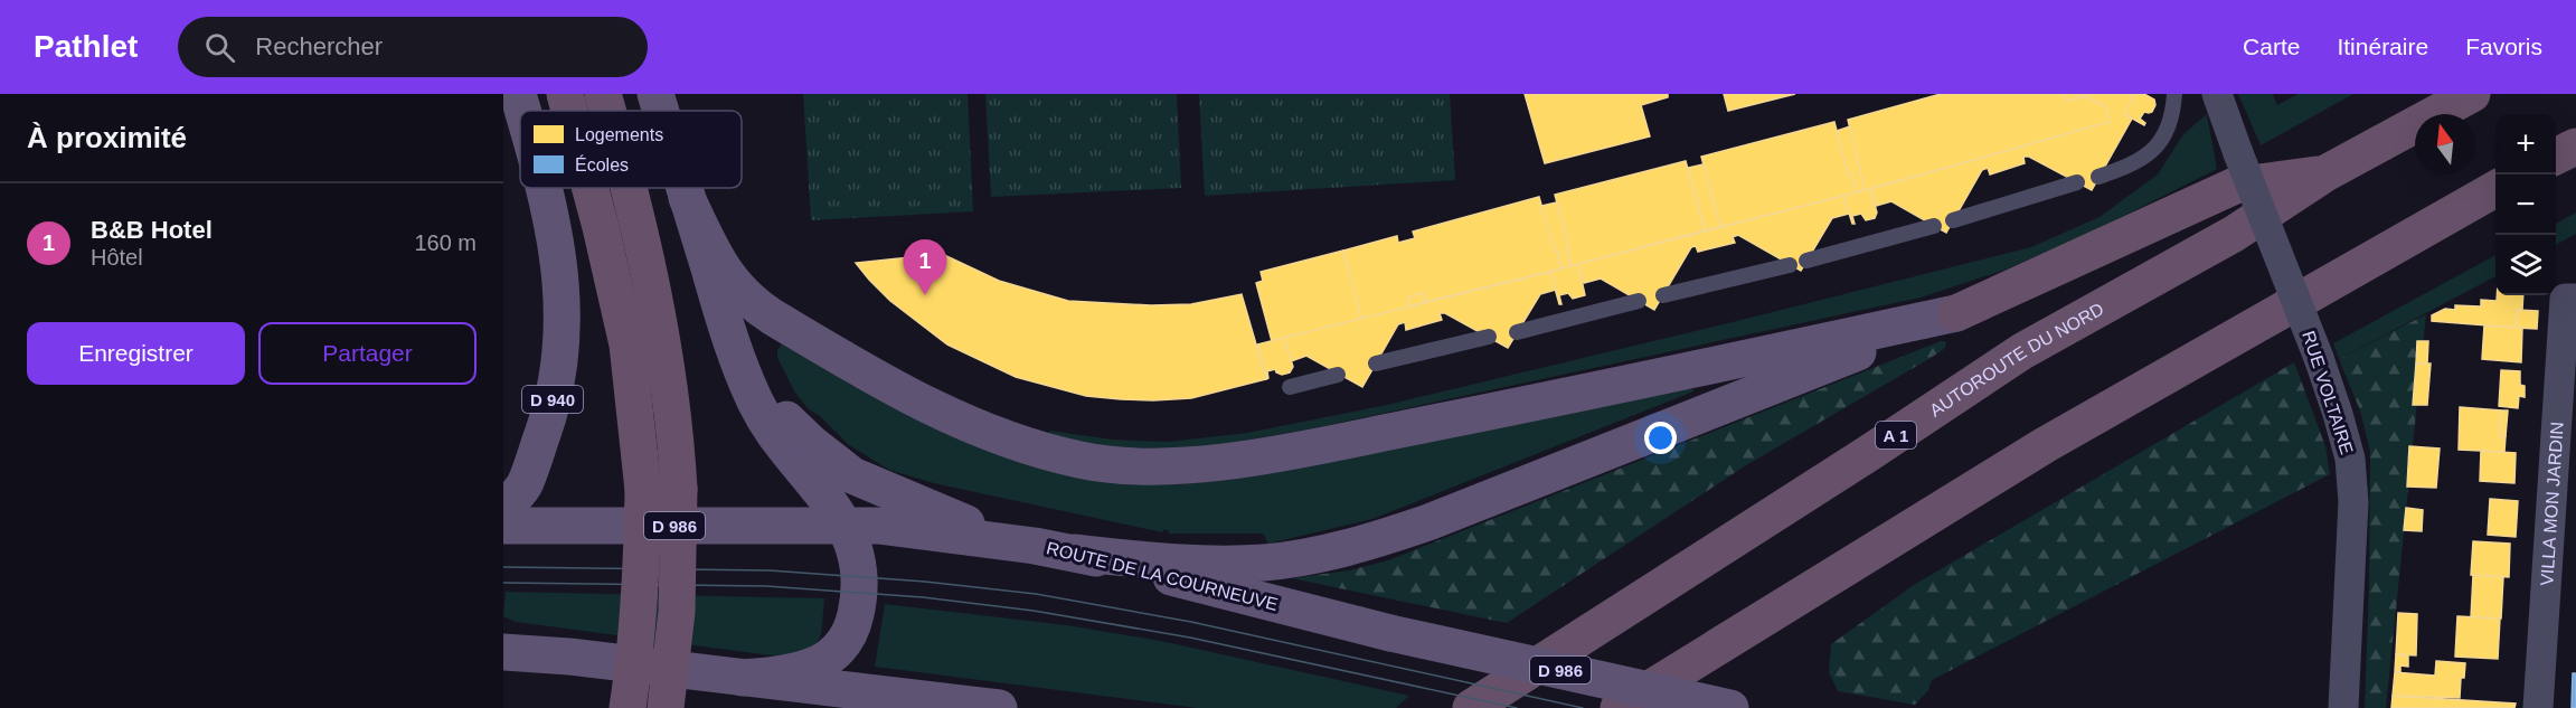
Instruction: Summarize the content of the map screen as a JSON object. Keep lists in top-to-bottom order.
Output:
{
  "streets": {
    "highway": ["AUTOROUTE DU NORD", "A 1"],
    "main road": ["D 940", "D 986", "ROUTE DE LA COURNEUVE"],
    "street": ["RUE VOLTAIRE", "VILLA MON JARDIN"]
  },
  "legend": ["Logements", "Écoles"],
  "north": "top",
  "page": {
    "header": "Pathlet",
    "search": "Rechercher",
    "nav": ["Carte", "Itinéraire", "Favoris"],
    "heading": "À proximité",
    "map_buttons": ["+", "−"],
    "list": [
      {
        "mark": "1",
        "name": "B&B Hotel",
        "note": "Hôtel",
        "value": "160 m"
      }
    ],
    "pins": "1",
    "buttons": ["Enregistrer", "Partager"]
  }
}
